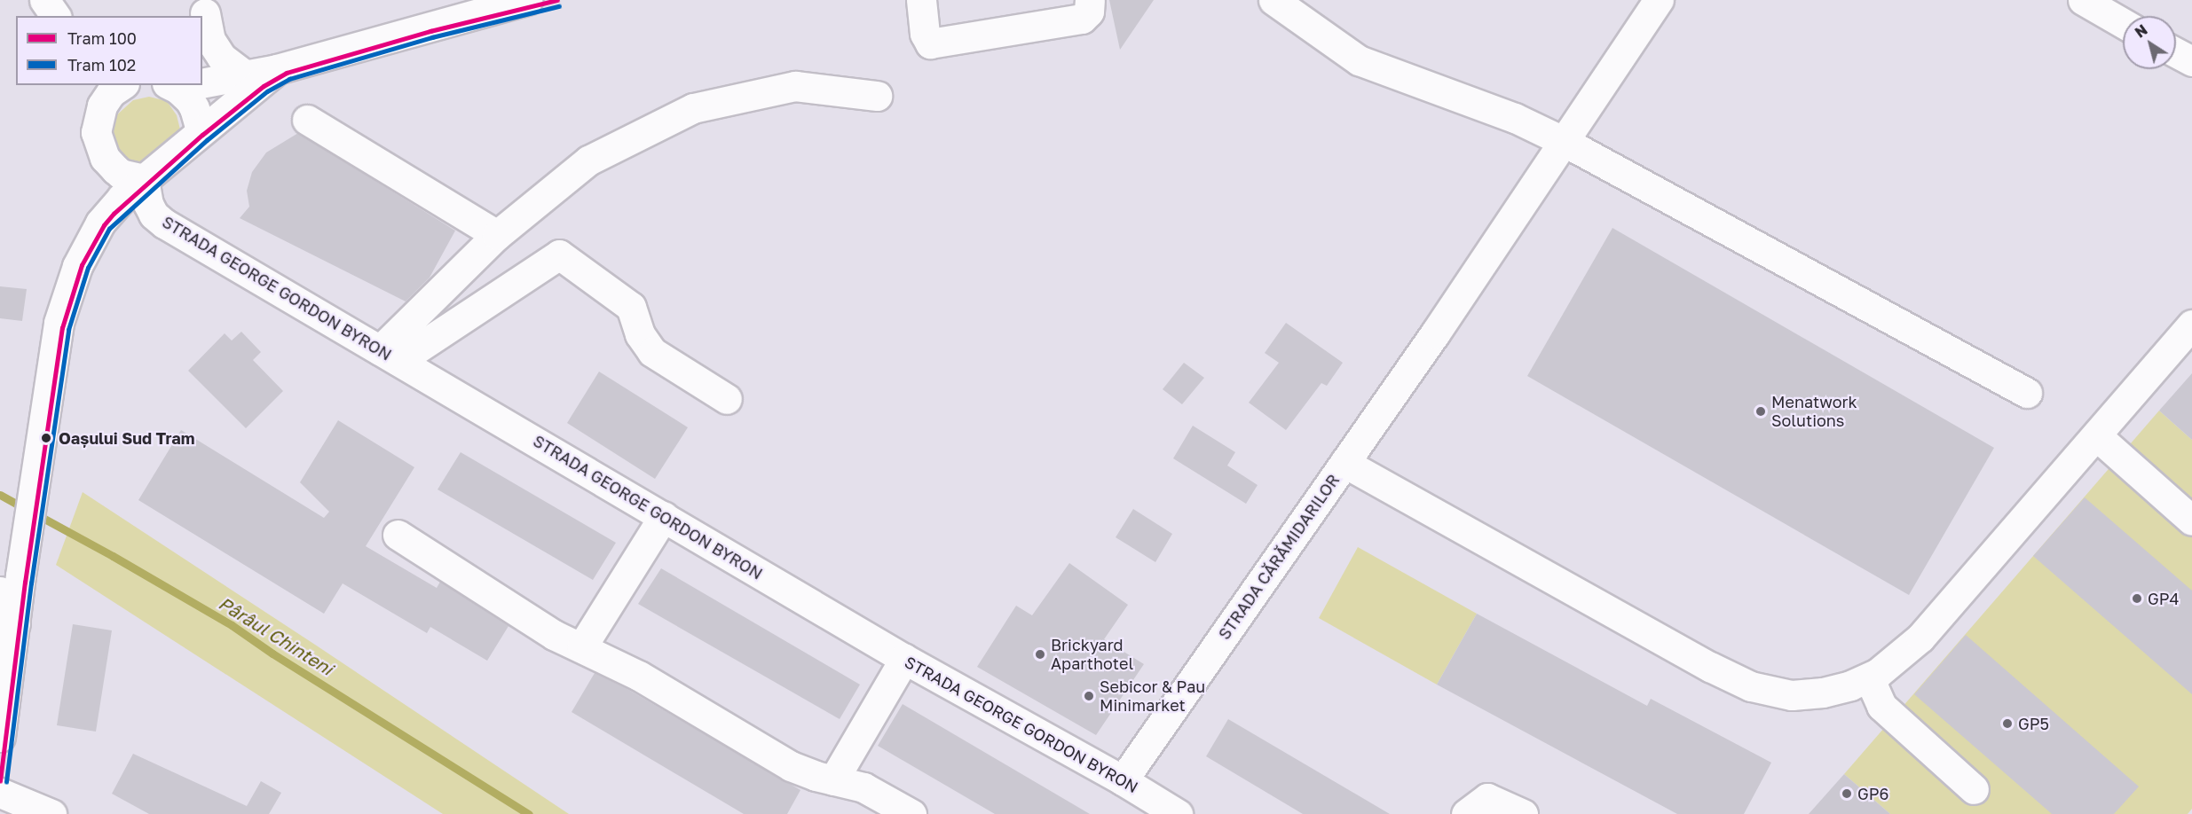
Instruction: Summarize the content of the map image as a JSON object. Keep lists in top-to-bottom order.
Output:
{
  "streets": {
    "street": ["STRADA GEORGE GORDON BYRON", "STRADA CĂRĂMIDARILOR"]
  },
  "crossings": [
    ["STRADA GEORGE GORDON BYRON", "STRADA CĂRĂMIDARILOR"]
  ],
  "water": ["Pârâul Chinteni"],
  "places": [
    "Menatwork Solutions",
    "Oașului Sud Tram",
    "GP4",
    "Brickyard Aparthotel",
    "Sebicor & Pau Minimarket",
    "GP5",
    "GP6"
  ],
  "lines": ["tram line 100", "tram line 102"],
  "legend": ["Tram 100", "Tram 102"],
  "north": "top left"
}
